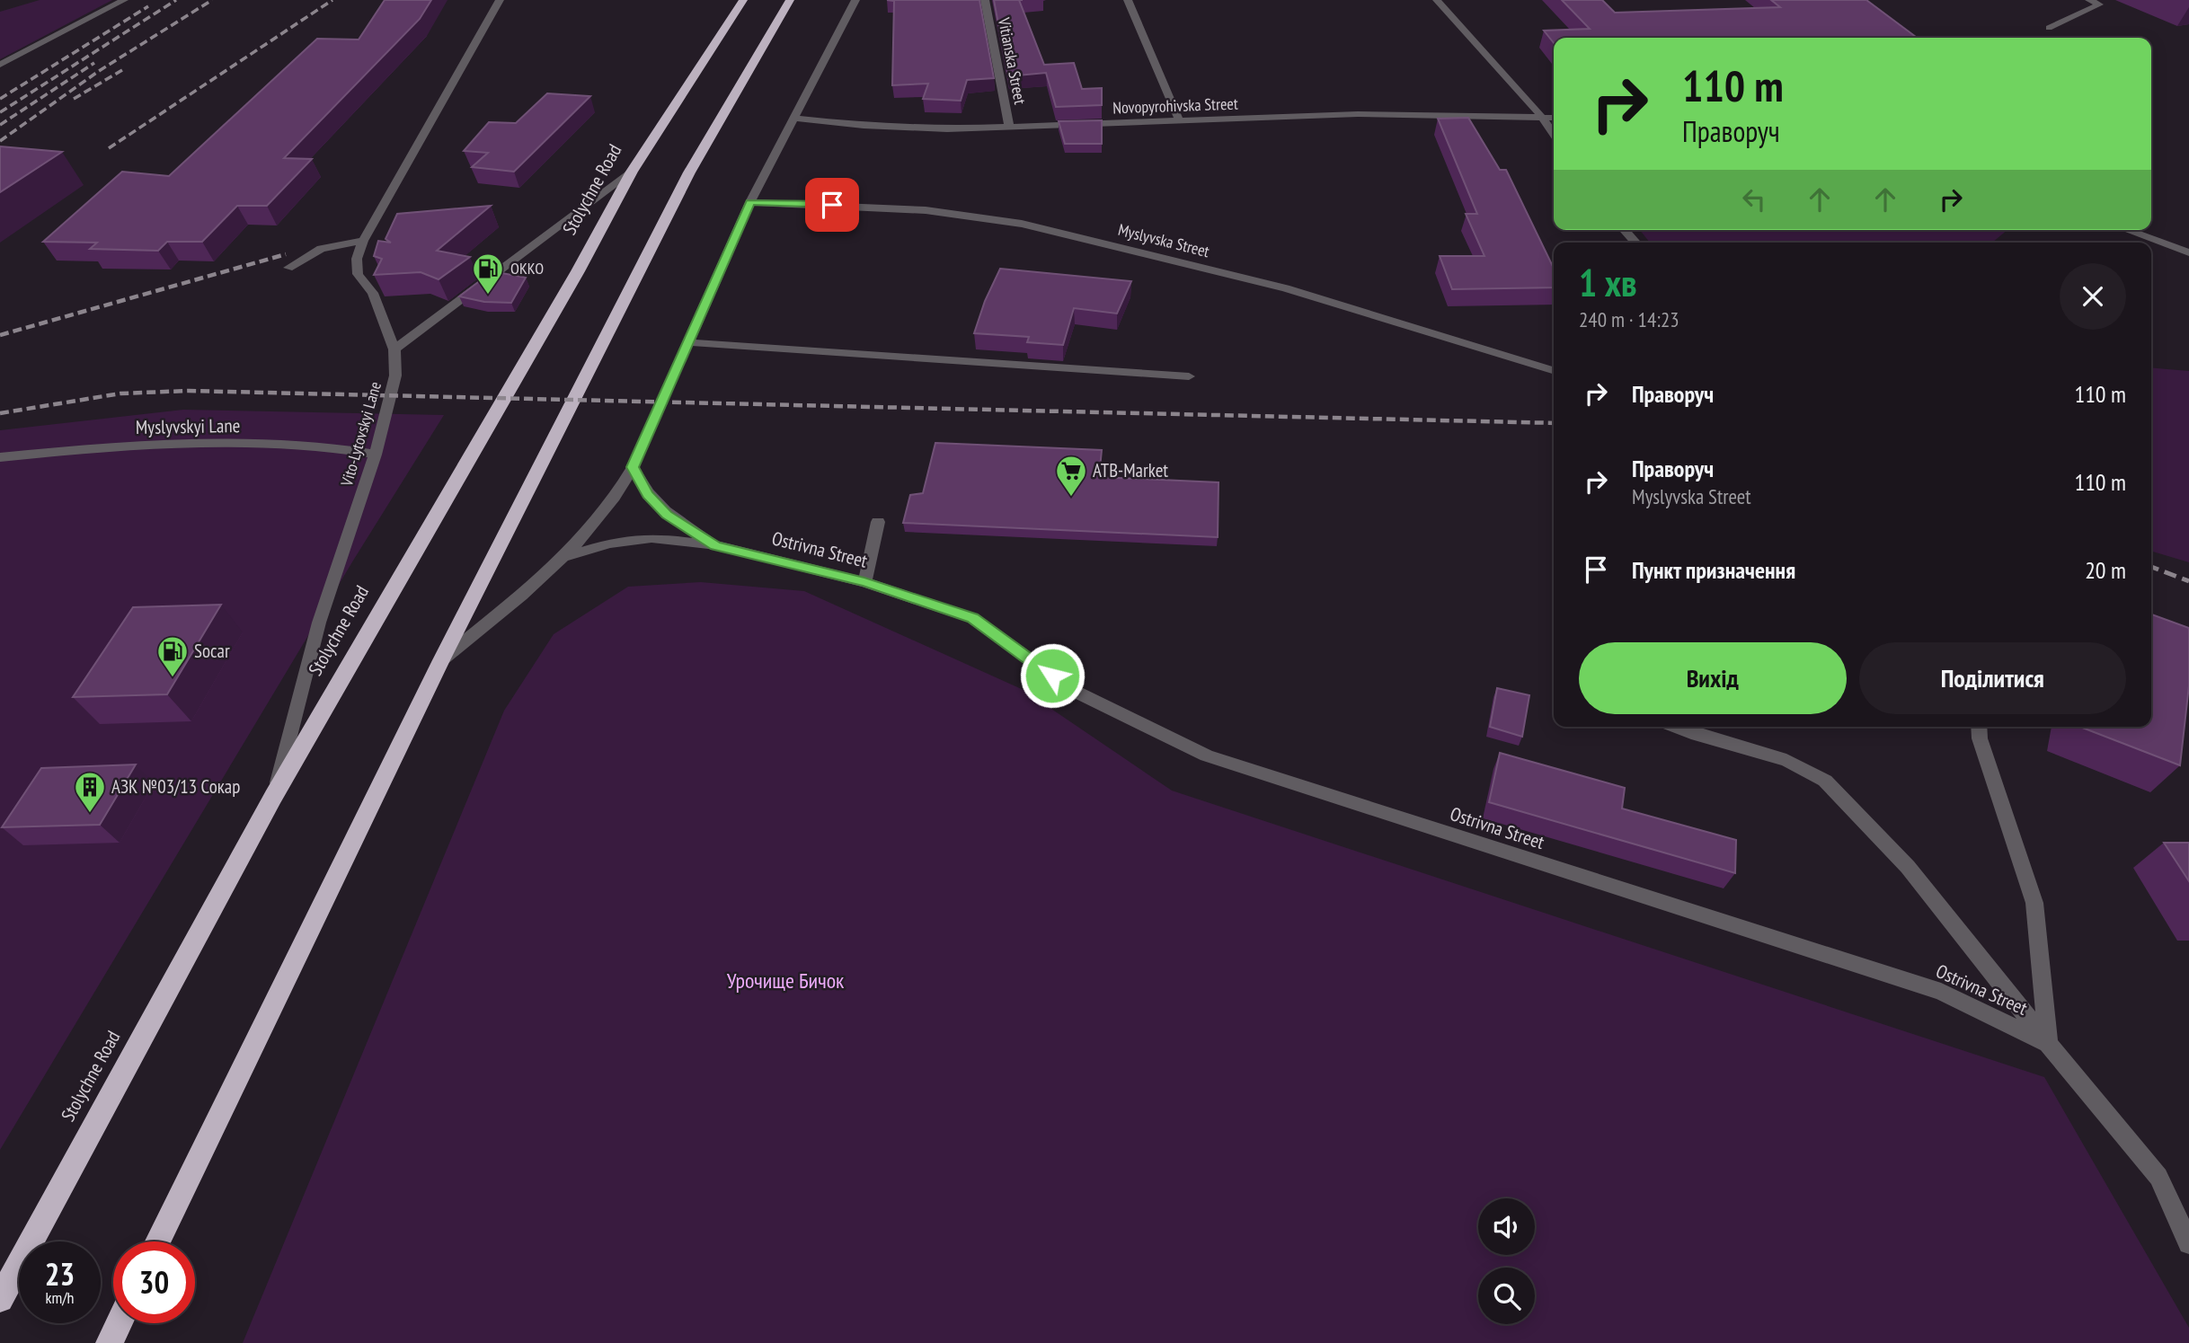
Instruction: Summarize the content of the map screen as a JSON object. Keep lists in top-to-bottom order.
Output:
{
  "streets": {
    "highway": ["Stolychne Road"],
    "street": [
      "Vitianska Street",
      "Novopyrohivska Street",
      "Myslyvska Street",
      "Myslyvskyi Lane",
      "Vito-Lytovskyi Lane",
      "Ostrivna Street"
    ]
  },
  "crossings": [
    ["Vitianska Street", "Novopyrohivska Street"],
    ["Stolychne Road", "Vito-Lytovskyi Lane"],
    ["Myslyvskyi Lane", "Vito-Lytovskyi Lane"]
  ],
  "parks": ["Урочище Бичок"],
  "places": {
    "fuel station": ["OKKO", "Socar"],
    "supermarket": ["ATB-Market"],
    "building": ["АЗК №03/13 Сокар"]
  },
  "page": {
    "turn": ["110 m", "Праворуч"],
    "heading": ["1 хв", "240 m · 14:23"],
    "list": [
      {
        "name": "Праворуч",
        "value": "110 m"
      },
      {
        "name": "Праворуч",
        "note": "Myslyvska Street",
        "value": "110 m"
      },
      {
        "name": "Пункт призначення",
        "value": "20 m"
      }
    ],
    "buttons": ["Вихід", "Поділитися"],
    "speed": "23 km/h",
    "limit": "30"
  }
}
